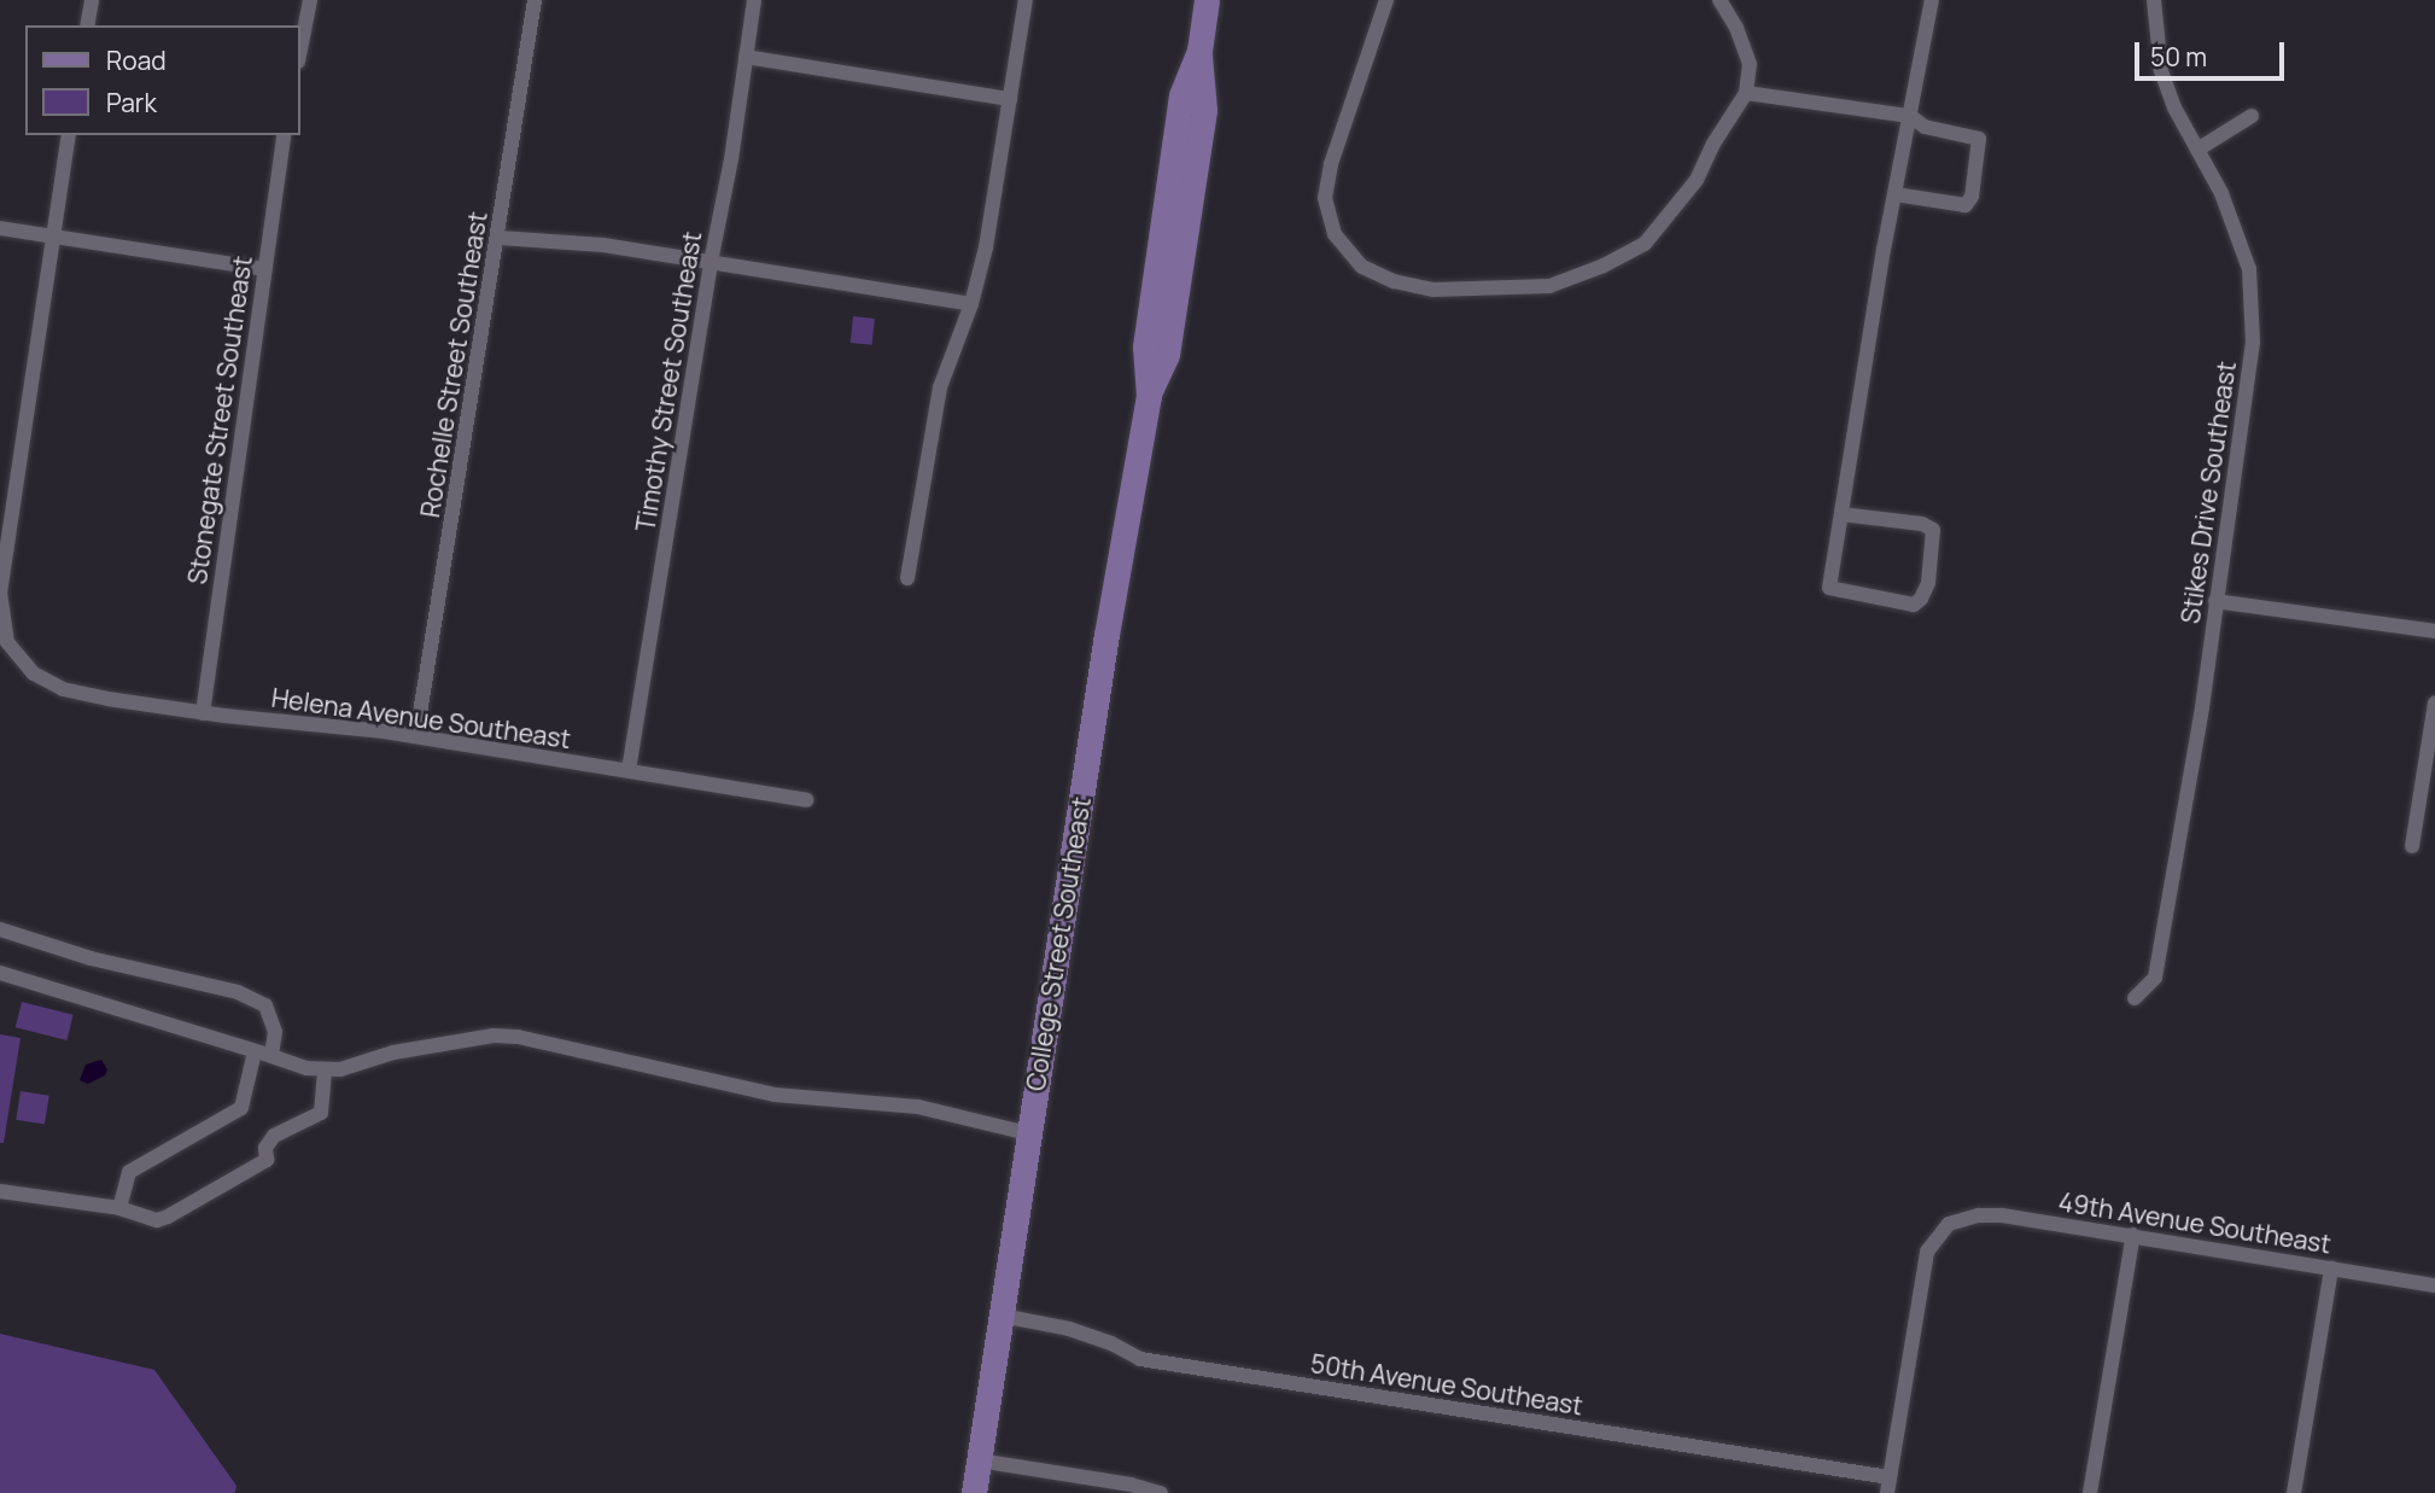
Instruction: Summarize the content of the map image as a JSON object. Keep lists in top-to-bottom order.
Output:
{
  "streets": {
    "main road": ["College Street Southeast"],
    "street": [
      "Rochelle Street Southeast",
      "Timothy Street Southeast",
      "Stonegate Street Southeast",
      "Stikes Drive Southeast",
      "Helena Avenue Southeast",
      "49th Avenue Southeast",
      "50th Avenue Southeast"
    ]
  },
  "crossings": [
    ["Rochelle Street Southeast", "Helena Avenue Southeast"],
    ["Timothy Street Southeast", "Helena Avenue Southeast"],
    ["Stonegate Street Southeast", "Helena Avenue Southeast"],
    ["College Street Southeast", "50th Avenue Southeast"],
    ["49th Avenue Southeast", "50th Avenue Southeast"]
  ],
  "legend": ["Road", "Park"],
  "scale_bar": "50 m"
}
